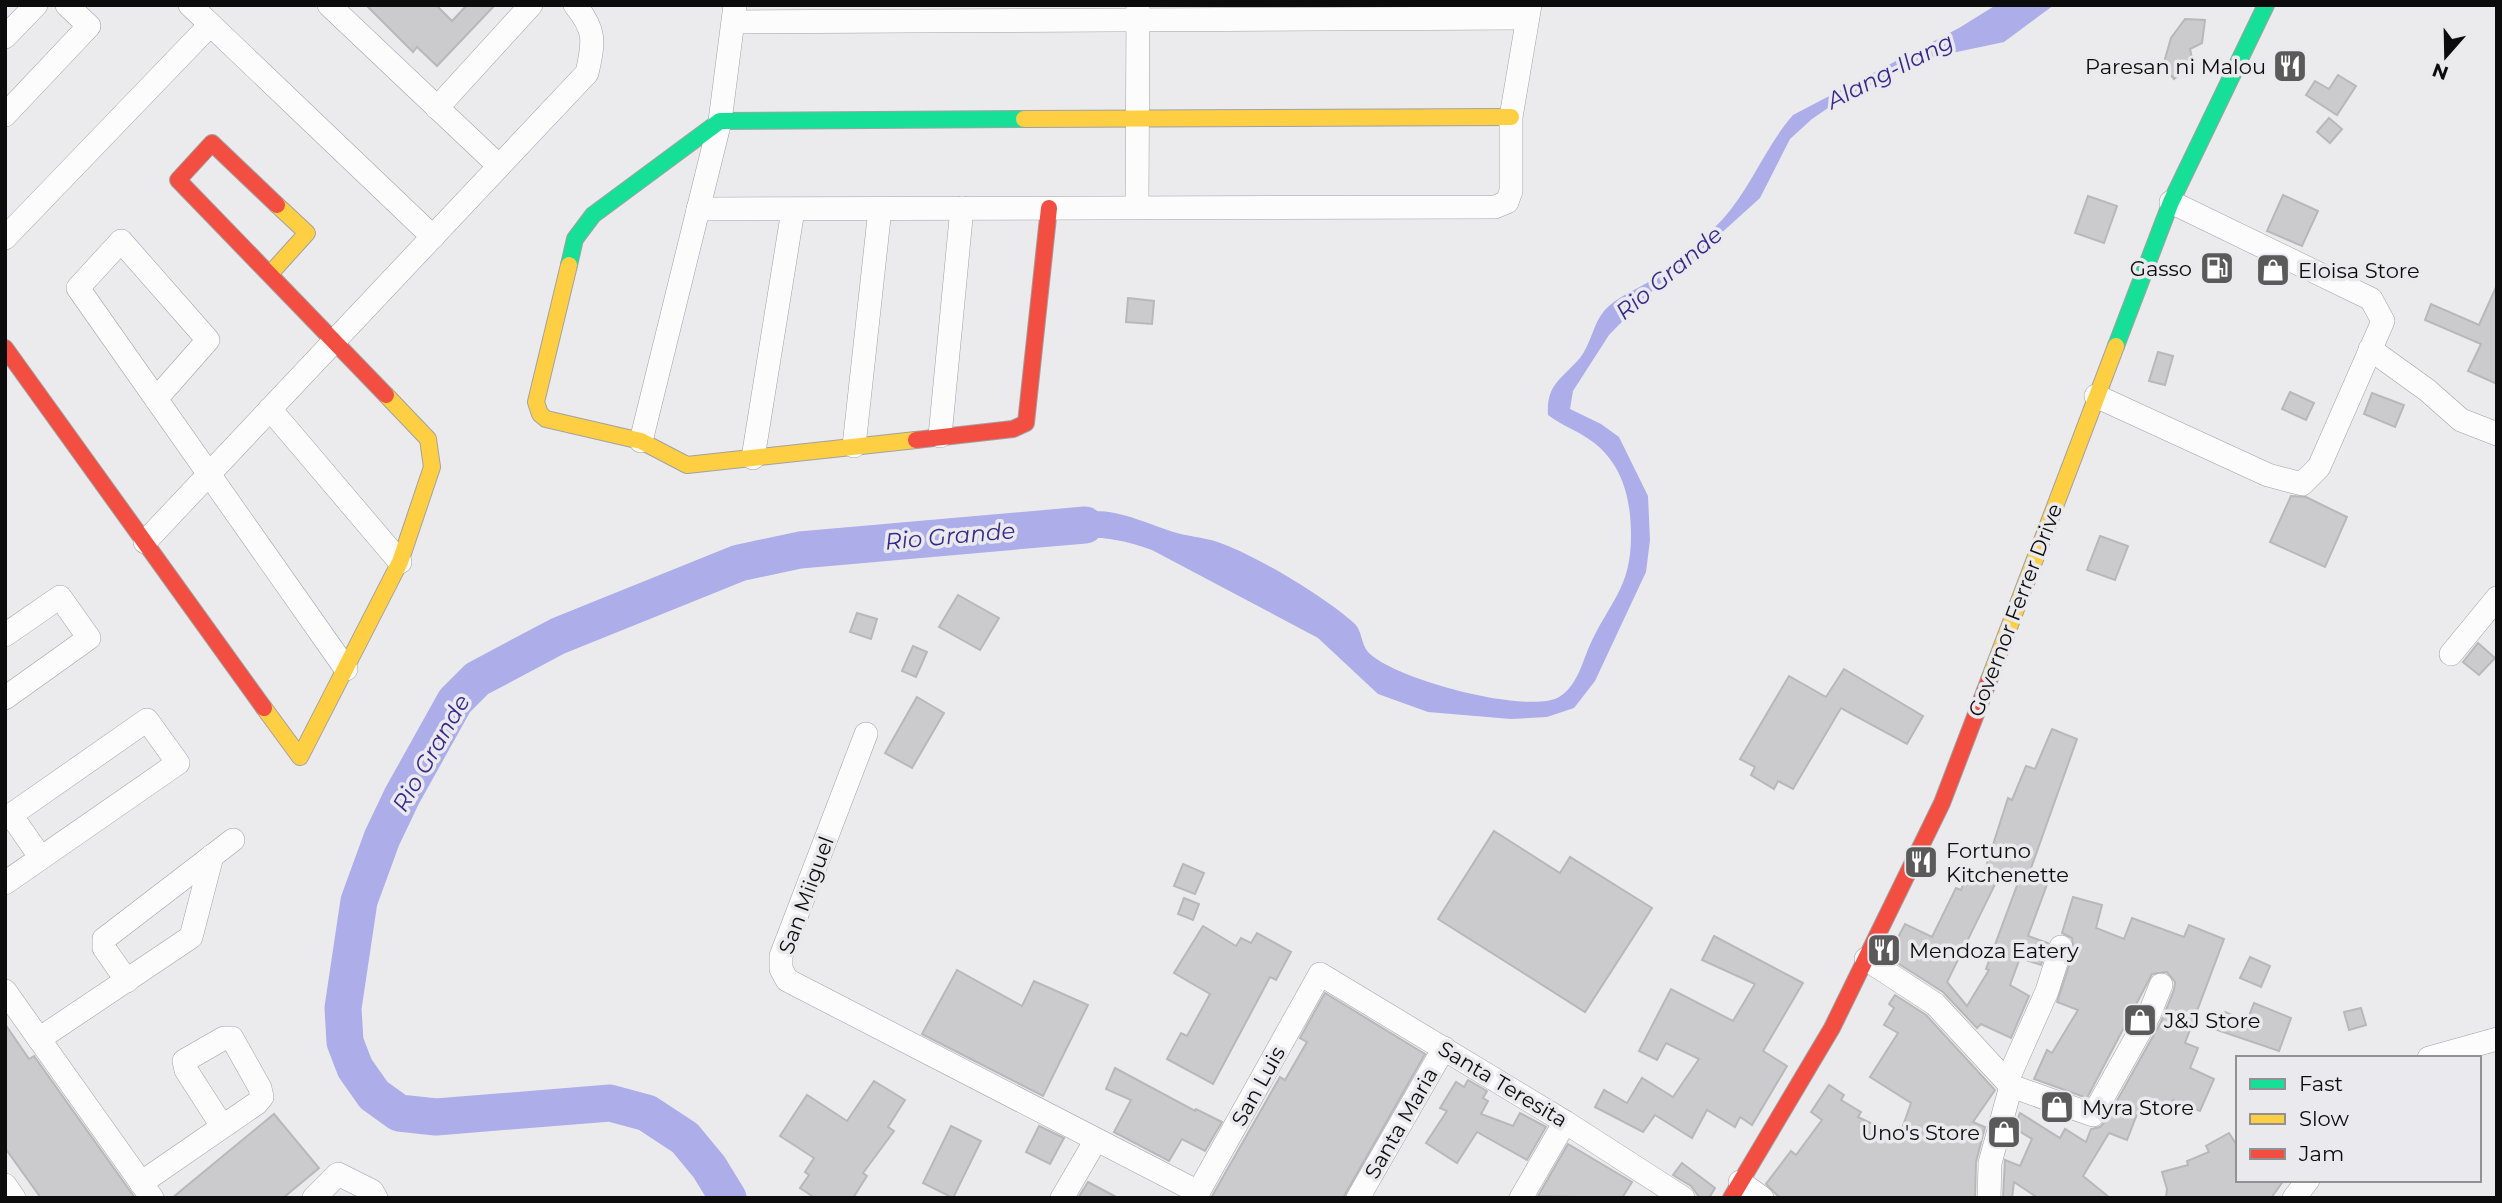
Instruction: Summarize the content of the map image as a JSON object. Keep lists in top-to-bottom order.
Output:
{
  "streets": {
    "street": [
      "Governor Ferrer Drive",
      "San Miiguel",
      "Santa Teresita",
      "San Luis",
      "Santa Maria"
    ]
  },
  "crossings": [
    ["San Miiguel", "San Luis"],
    ["Santa Teresita", "San Luis"],
    ["Santa Teresita", "Santa Maria"]
  ],
  "water": ["Alang-Ilang", "Rio Grande"],
  "places": {
    "restaurant": ["Paresan ni Malou", "Fortuno Kitchenette", "Mendoza Eatery"],
    "fuel station": ["Gasso"],
    "shop": [
      "Eloisa Store",
      "J&J Store",
      "Myra Store",
      "Uno's Store"
    ]
  },
  "legend": ["Fast", "Slow", "Jam"],
  "north": "bottom"
}
